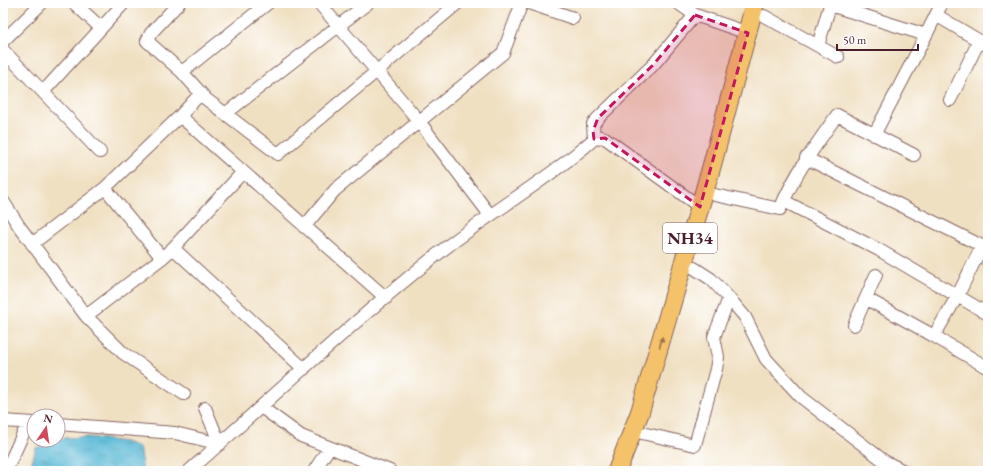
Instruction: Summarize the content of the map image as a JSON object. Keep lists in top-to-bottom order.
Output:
{
  "streets": {
    "highway": ["NH34"]
  },
  "scale_bar": "50 m",
  "north": "top"
}
